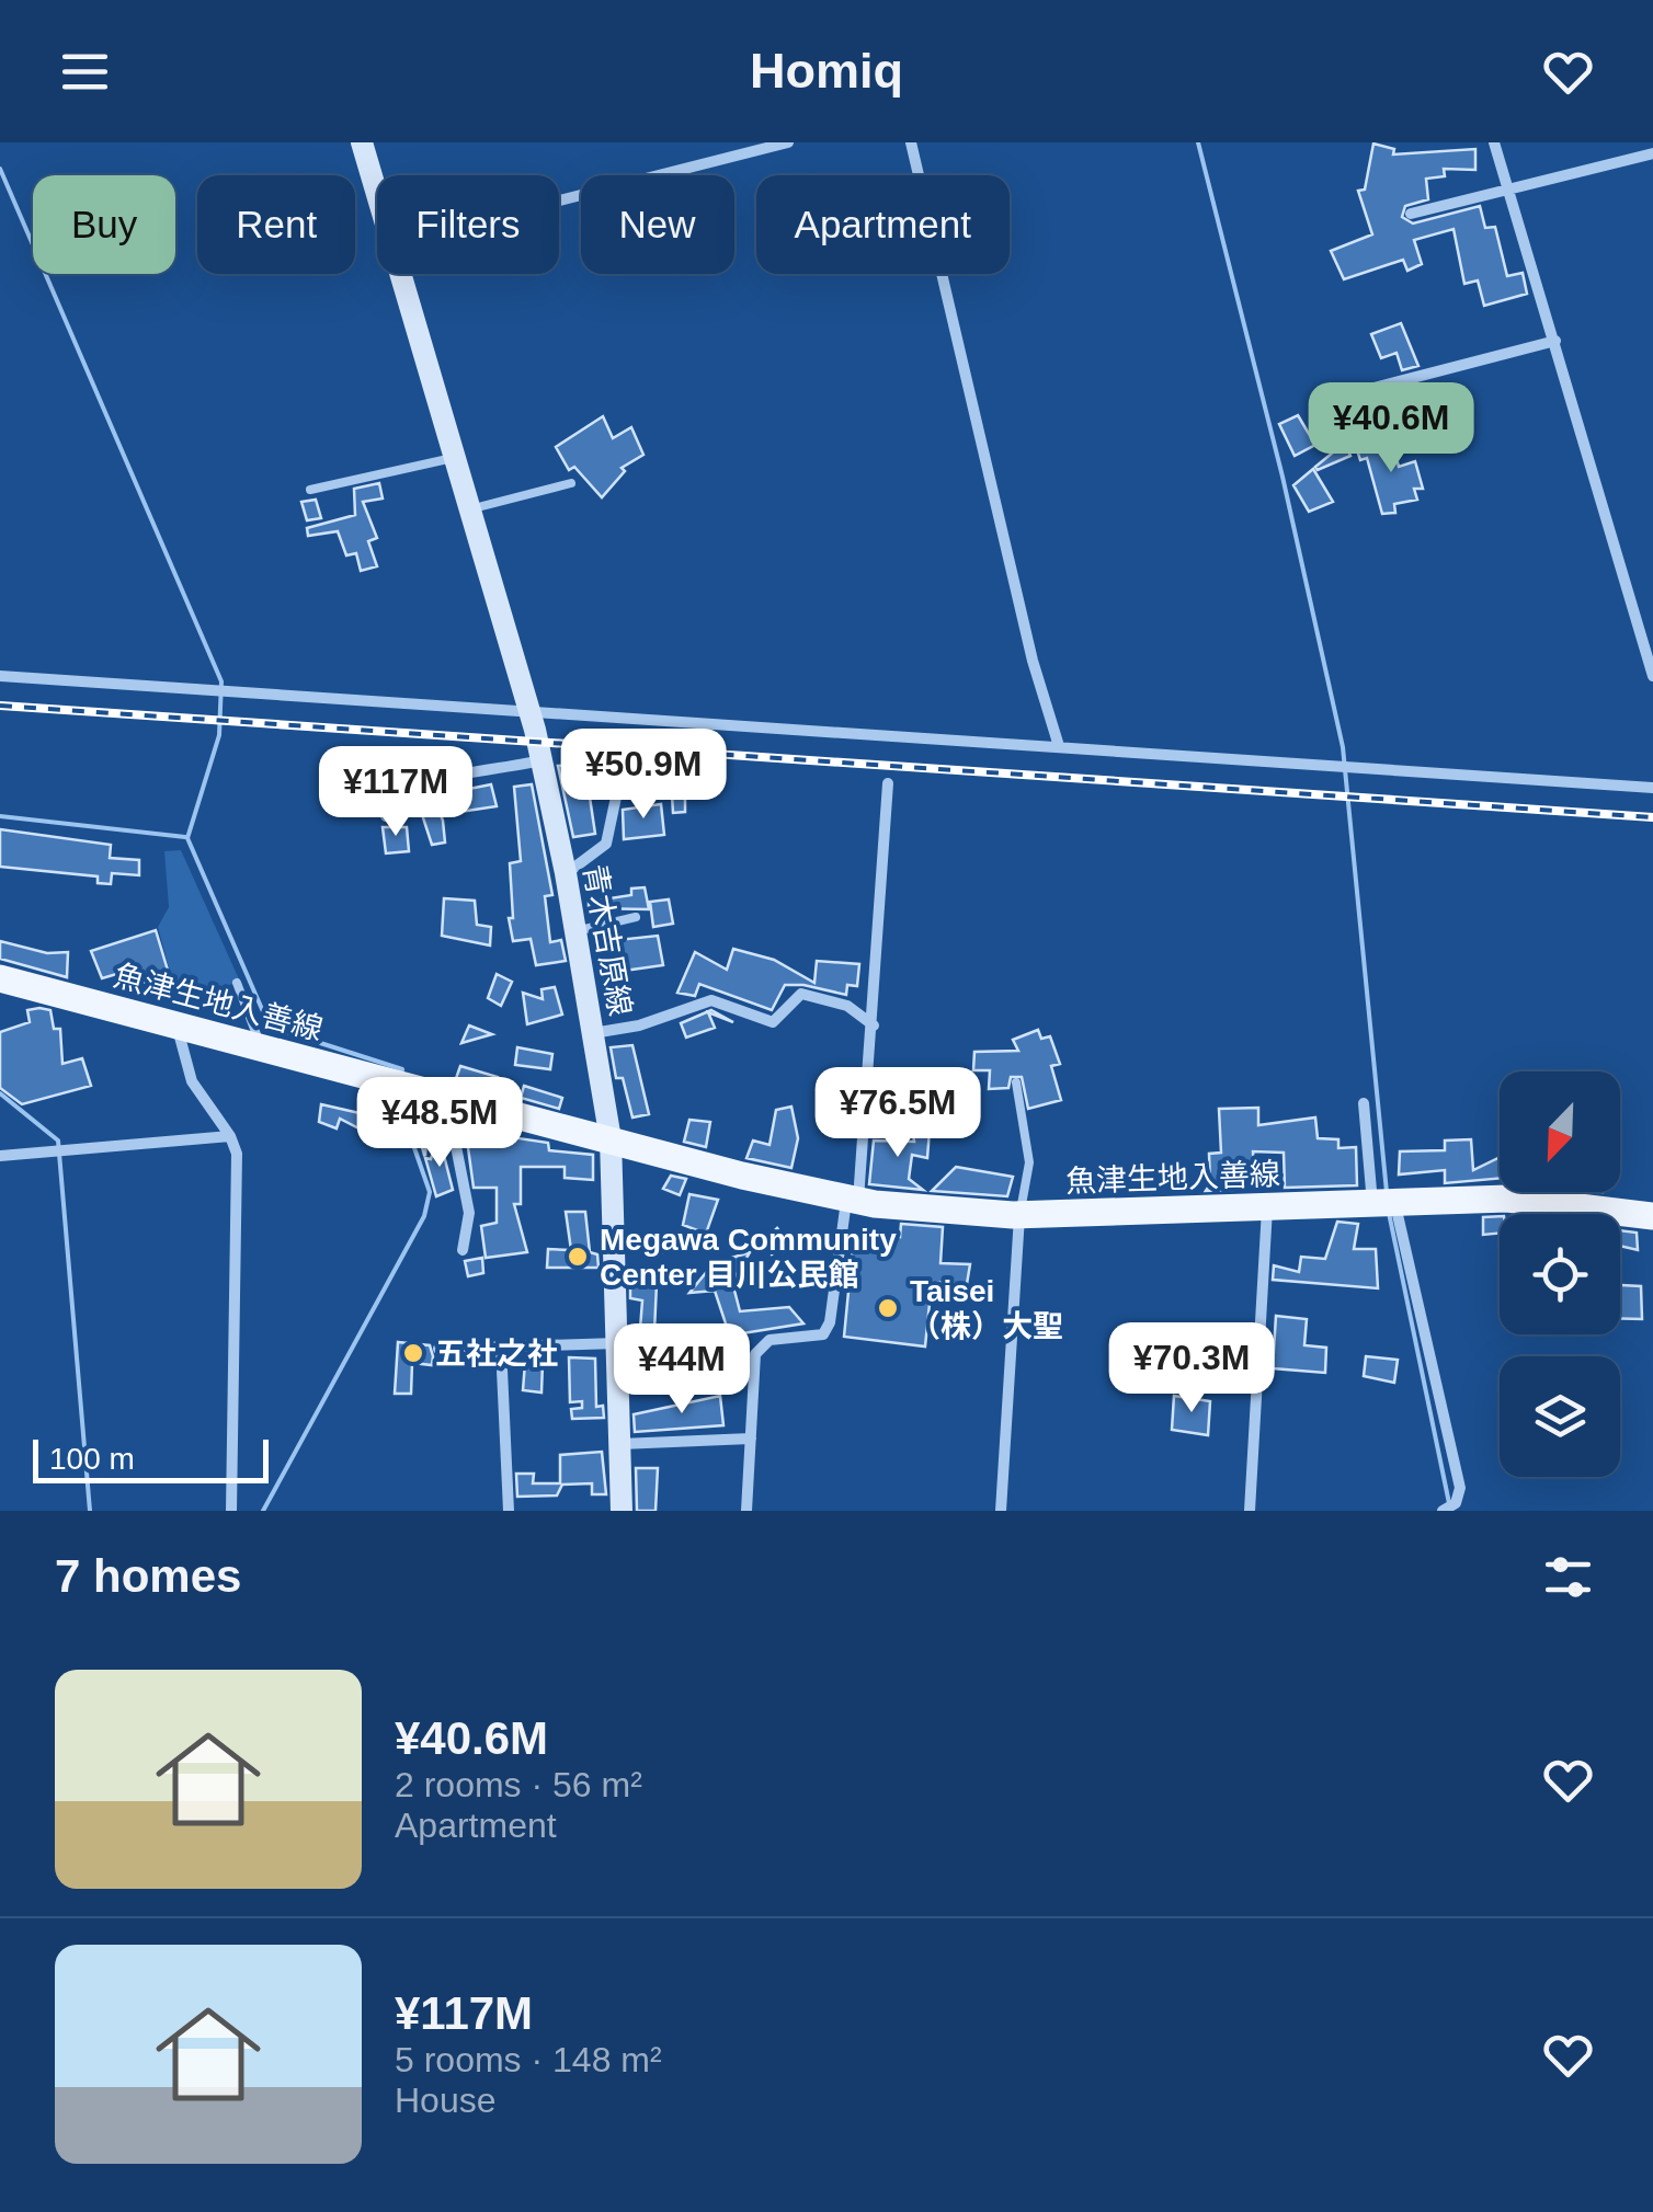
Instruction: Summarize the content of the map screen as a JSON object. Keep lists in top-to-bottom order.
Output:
{
  "streets": {
    "main road": ["青木吉原線", "魚津生地入善線"]
  },
  "crossings": [
    ["青木吉原線", "魚津生地入善線"]
  ],
  "places": ["Megawa Community Center 目川公民館", "Taisei （株）大聖", "五社之社"],
  "scale_bar": "100 m",
  "north": "bottom left",
  "page": {
    "header": "Homiq",
    "chip": [
      "Buy",
      "Rent",
      "Filters",
      "New",
      "Apartment"
    ],
    "price": [
      "¥40.6M",
      "¥50.9M",
      "¥117M",
      "¥76.5M",
      "¥48.5M",
      "¥70.3M",
      "¥44M"
    ],
    "scale": "100 m",
    "heading": "7 homes",
    "list": [
      {
        "name": "¥40.6M",
        "note": "2 rooms · 56 m² · Apartment"
      },
      {
        "name": "¥117M",
        "note": "5 rooms · 148 m² · House"
      }
    ]
  }
}
